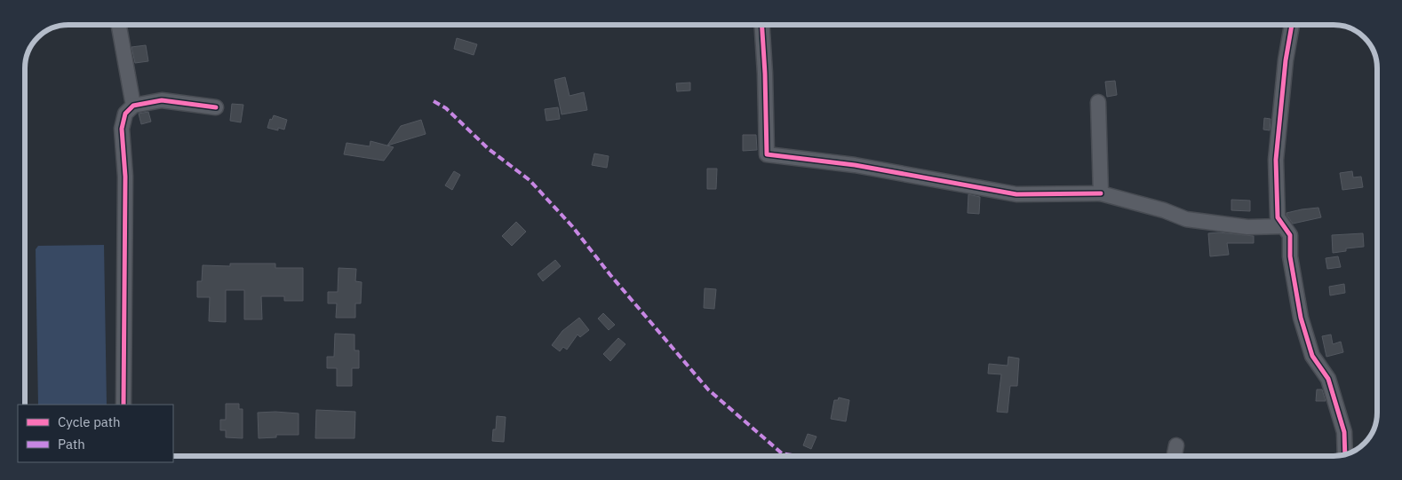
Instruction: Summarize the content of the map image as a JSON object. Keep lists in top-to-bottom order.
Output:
{
  "legend": ["Cycle path", "Path"]
}
